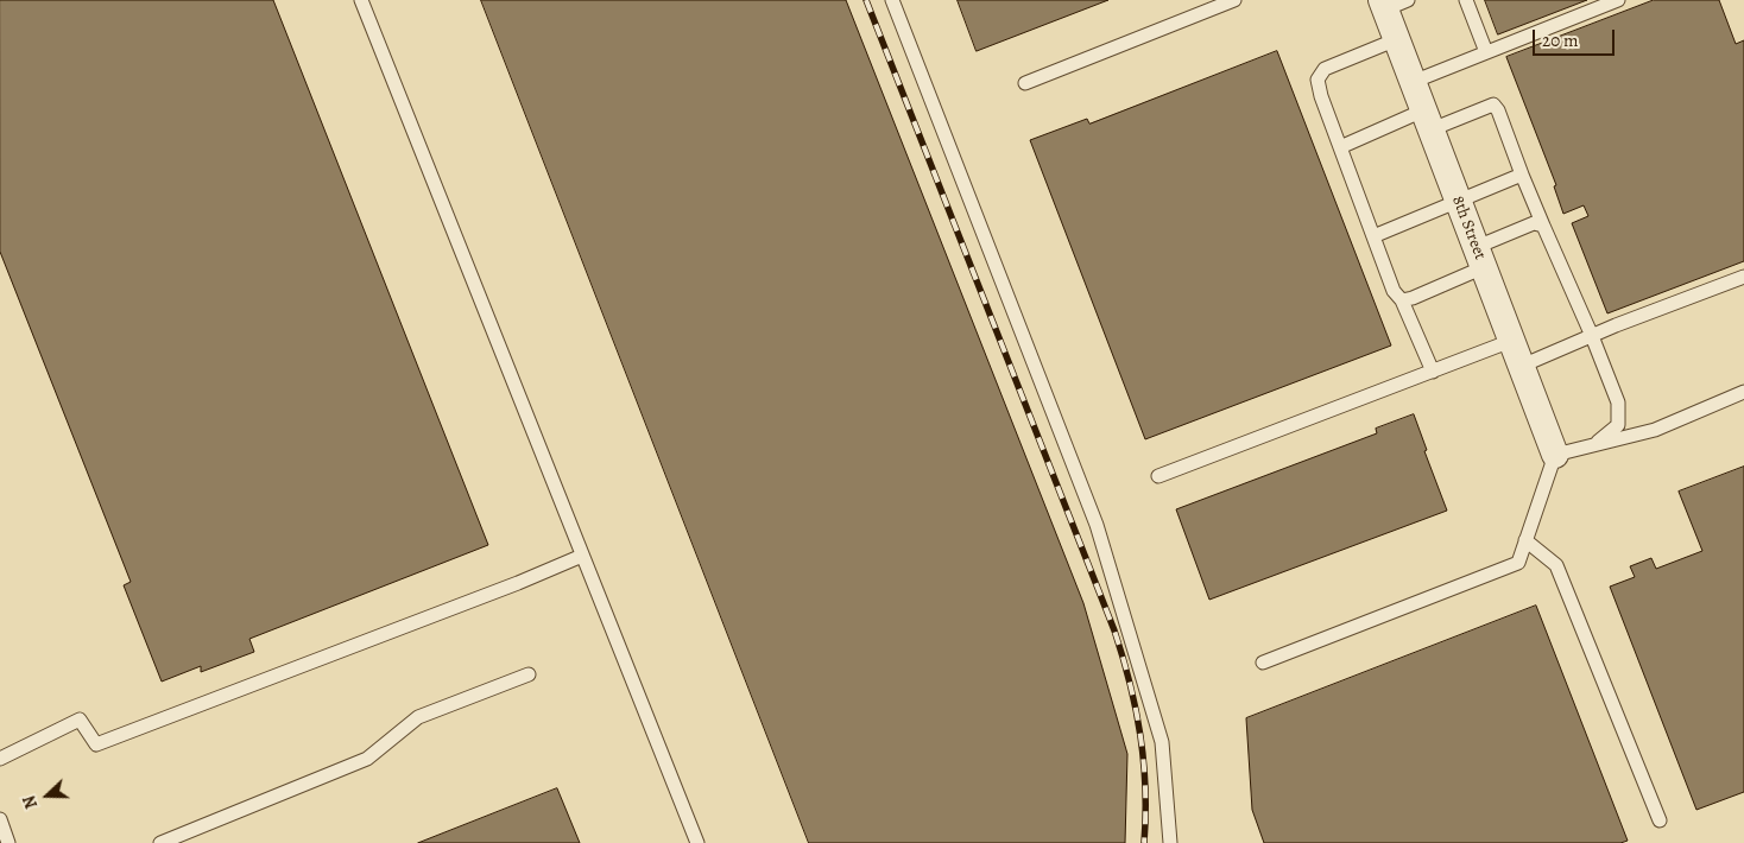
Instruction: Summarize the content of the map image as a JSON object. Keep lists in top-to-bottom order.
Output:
{
  "streets": {
    "street": ["8th Street"]
  },
  "scale_bar": "20 m",
  "north": "left"
}
